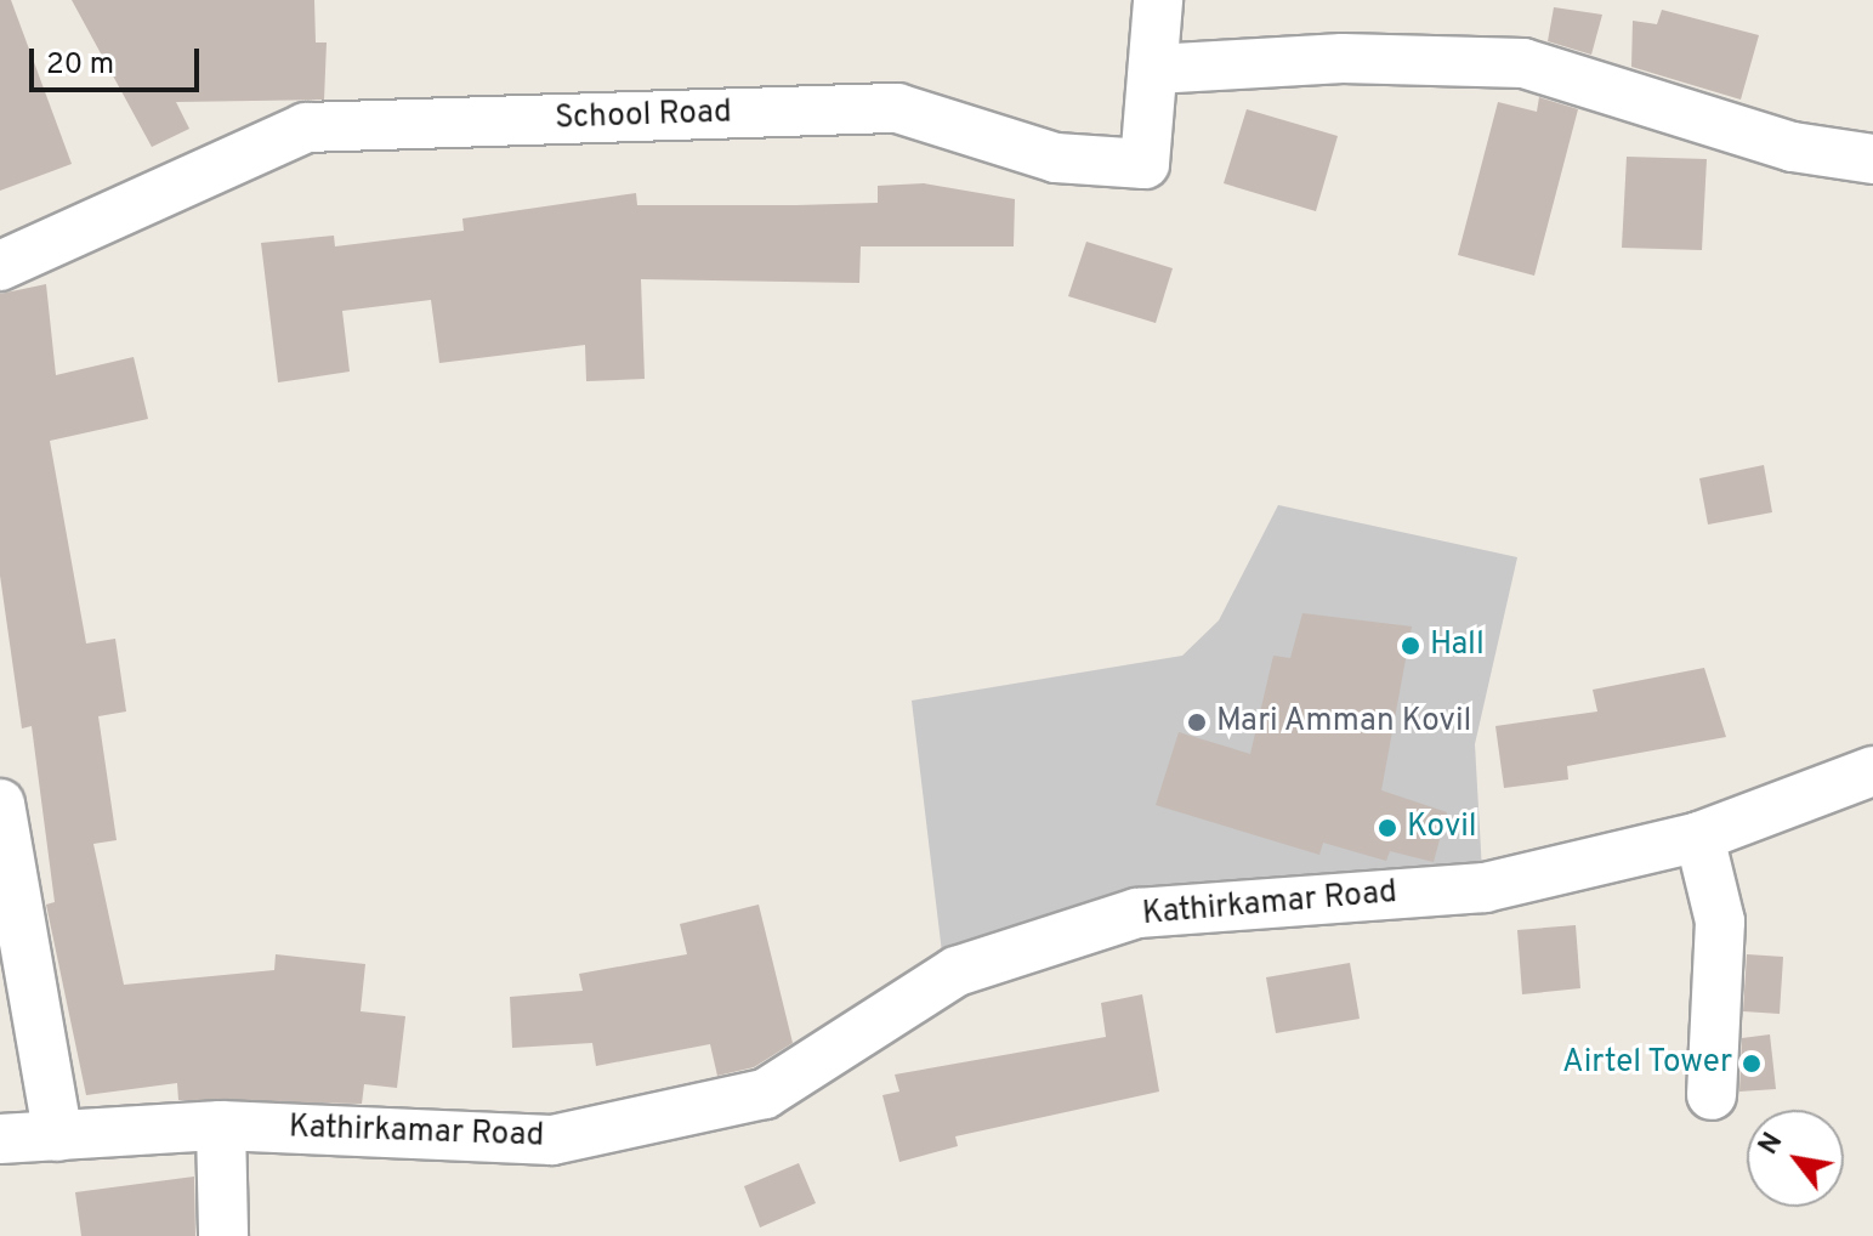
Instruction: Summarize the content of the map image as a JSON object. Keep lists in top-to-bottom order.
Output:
{
  "streets": {
    "street": ["School Road", "Kathirkamar Road"]
  },
  "places": [
    "Hall",
    "Mari Amman Kovil",
    "Kovil",
    "Airtel Tower"
  ],
  "scale_bar": "20 m",
  "north": "top left"
}
